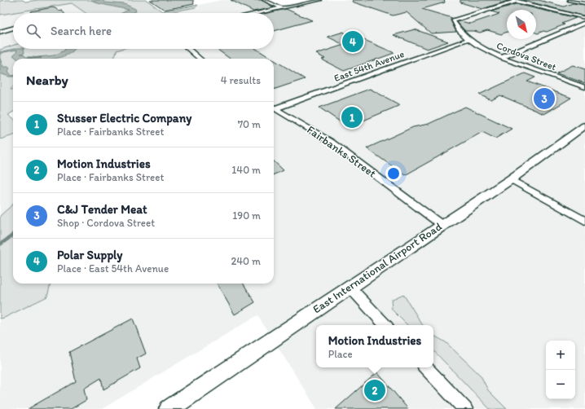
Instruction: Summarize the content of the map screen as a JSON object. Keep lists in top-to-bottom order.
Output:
{
  "streets": {
    "main road": ["East International Airport Road"],
    "street": ["Cordova Street", "East 54th Avenue", "Fairbanks Street"]
  },
  "crossings": [
    ["Cordova Street", "East 54th Avenue"],
    ["Fairbanks Street", "East International Airport Road"]
  ],
  "north": "bottom right",
  "page": {
    "search": "Search here",
    "pins": [
      "4",
      "3",
      "1",
      "2"
    ],
    "heading": ["Nearby", "4 results"],
    "list": [
      {
        "mark": "1",
        "name": "Stusser Electric Company",
        "note": "Place · Fairbanks Street",
        "value": "70 m"
      },
      {
        "mark": "2",
        "name": "Motion Industries",
        "note": "Place · Fairbanks Street",
        "value": "140 m"
      },
      {
        "mark": "3",
        "name": "C&J Tender Meat",
        "note": "Shop · Cordova Street",
        "value": "190 m"
      },
      {
        "mark": "4",
        "name": "Polar Supply",
        "note": "Place · East 54th Avenue",
        "value": "240 m"
      }
    ],
    "popup": ["Motion Industries", "Place"],
    "map_buttons": ["+", "−"]
  }
}
